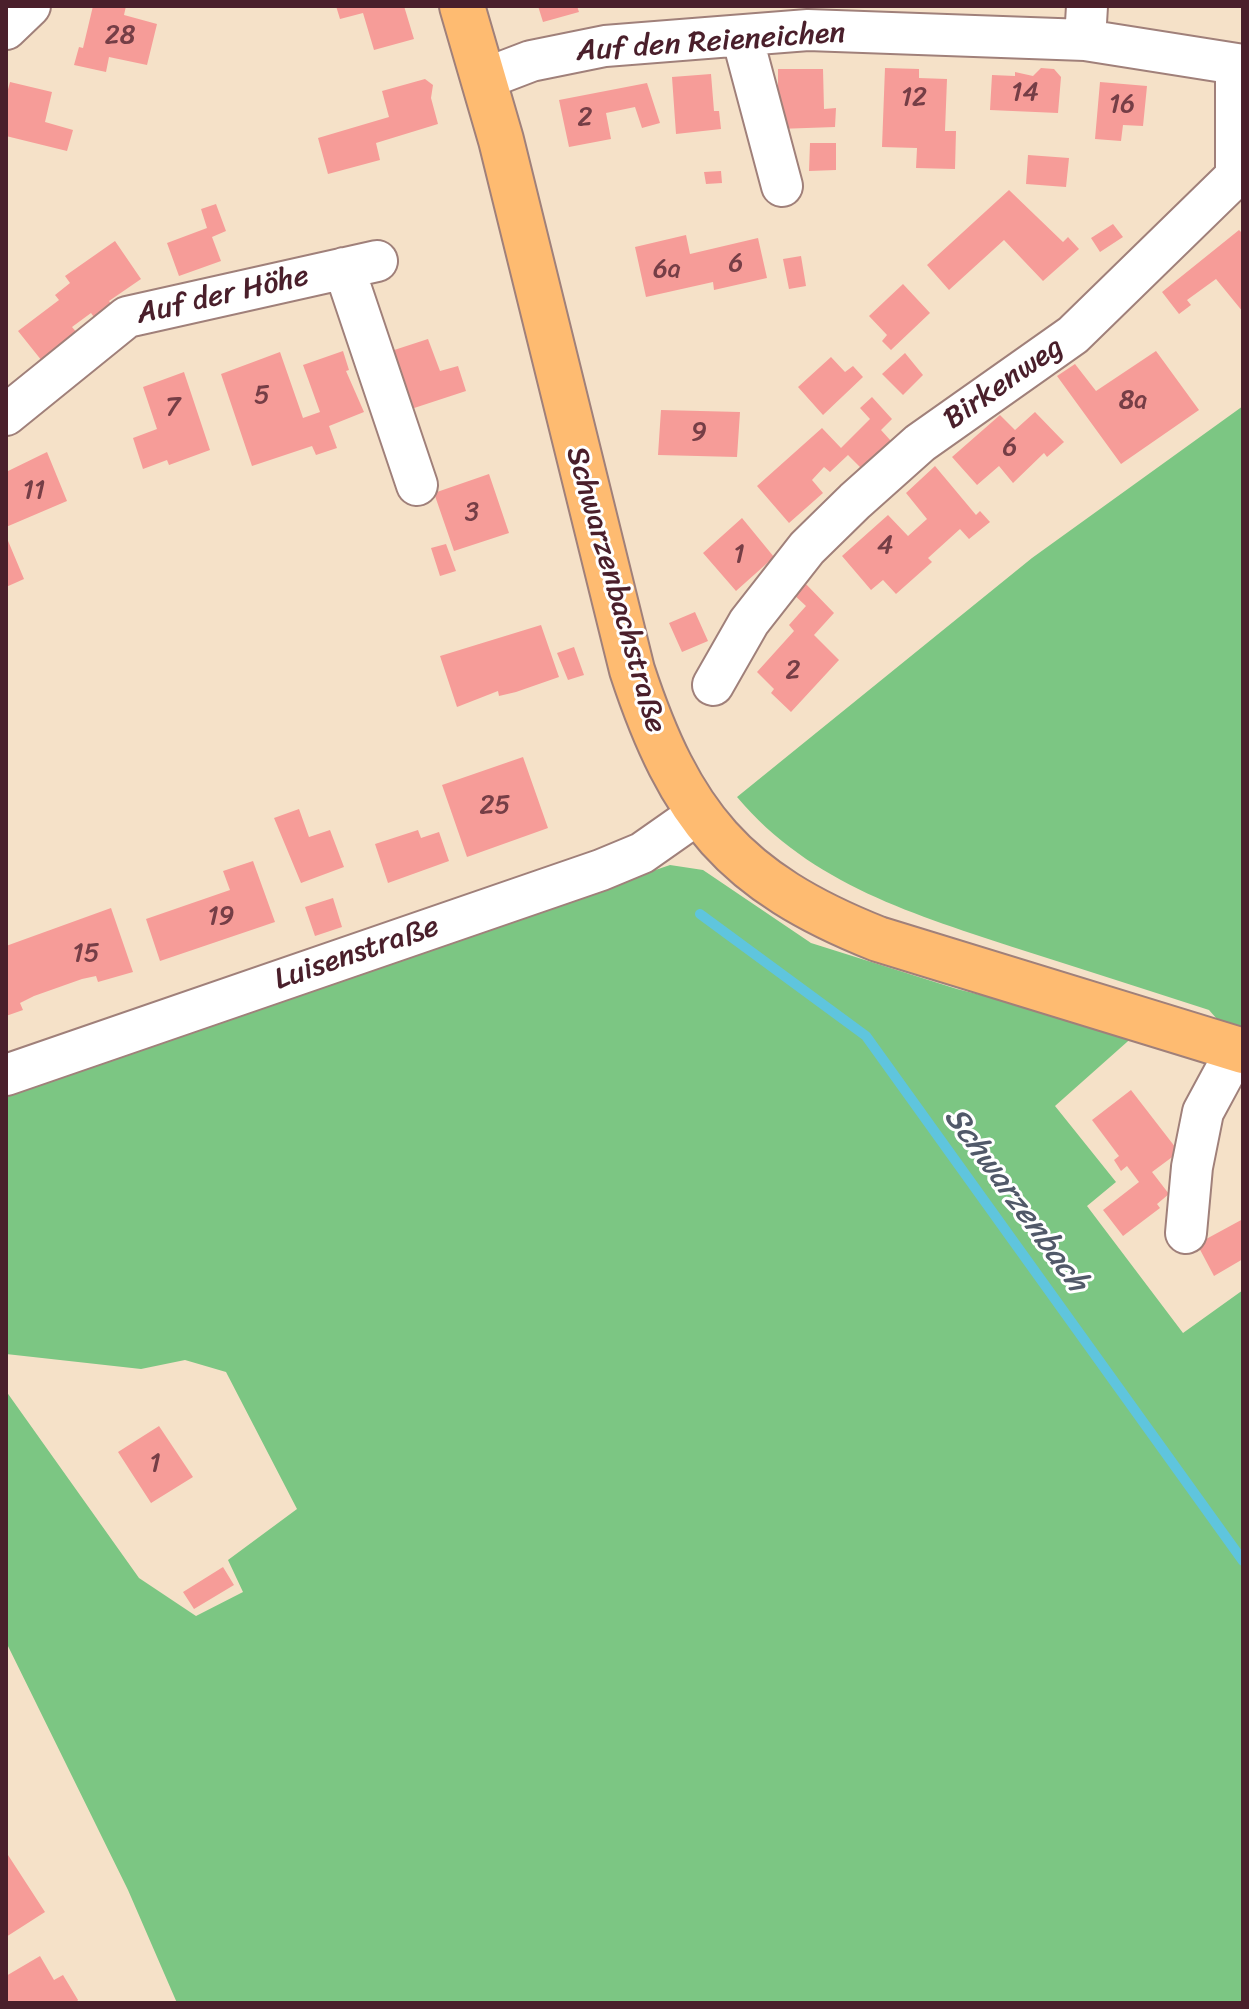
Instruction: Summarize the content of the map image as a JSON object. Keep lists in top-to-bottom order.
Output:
{
  "streets": {
    "main road": ["Schwarzenbachstraße"],
    "street": [
      "Auf den Reieneichen",
      "Auf der Höhe",
      "Birkenweg",
      "Luisenstraße"
    ]
  },
  "crossings": [
    ["Auf den Reieneichen", "Birkenweg"],
    ["Auf den Reieneichen", "Schwarzenbachstraße"],
    ["Schwarzenbachstraße", "Luisenstraße"]
  ],
  "water": ["Schwarzenbach"],
  "house_numbers": [
    "28",
    "14",
    "12",
    "16",
    "2",
    "6",
    "6a",
    "5",
    "8a",
    "7",
    "9",
    "6",
    "11",
    "3",
    "4",
    "1",
    "2",
    "25",
    "19",
    "15",
    "1"
  ]
}
